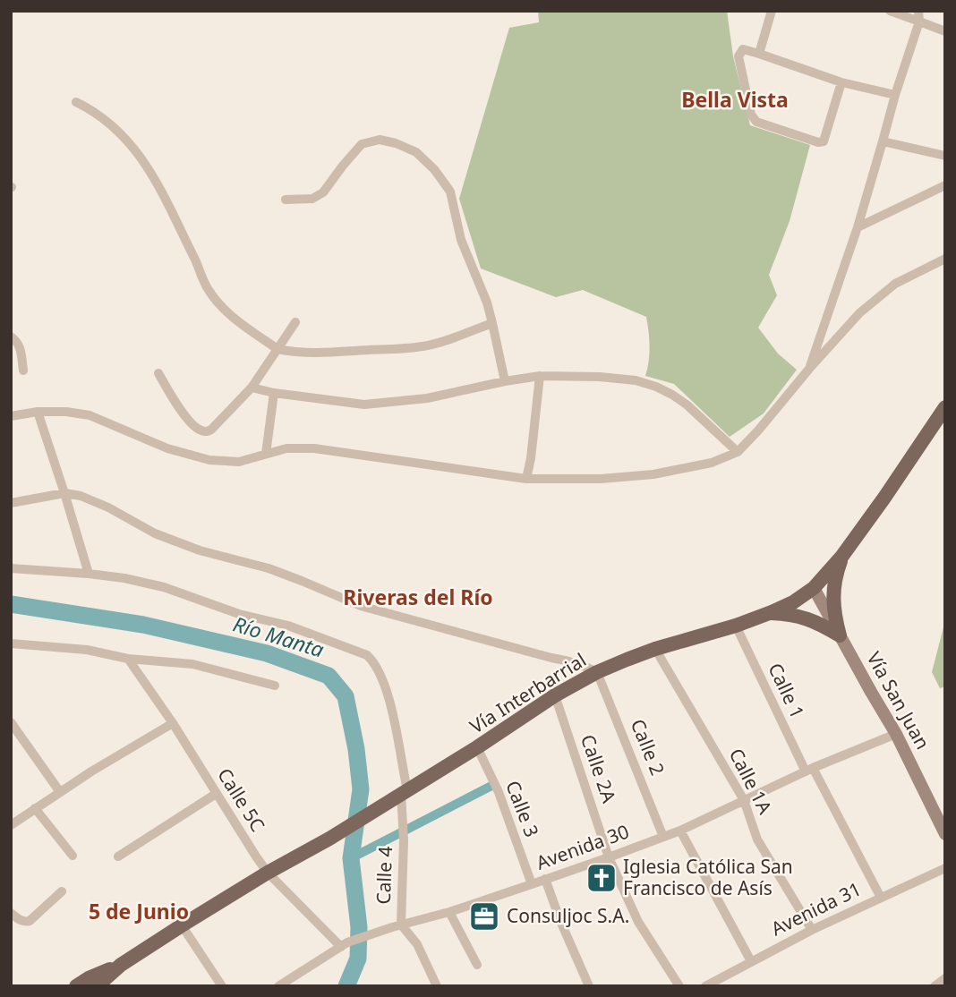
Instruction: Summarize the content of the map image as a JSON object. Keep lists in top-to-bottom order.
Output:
{
  "streets": {
    "main road": ["Vía Interbarrial"],
    "street": [
      "Calle 1",
      "Vía San Juan",
      "Calle 2",
      "Calle 2A",
      "Calle 1A",
      "Calle 5C",
      "Calle 3",
      "Avenida 30",
      "Calle 4",
      "Avenida 31"
    ]
  },
  "crossings": [
    ["Calle 1", "Vía Interbarrial"],
    ["Calle 1", "Avenida 30"],
    ["Calle 1", "Avenida 31"],
    ["Vía Interbarrial", "Vía San Juan"],
    ["Vía Interbarrial", "Calle 2"],
    ["Vía Interbarrial", "Calle 2A"],
    ["Vía Interbarrial", "Calle 1A"],
    ["Vía Interbarrial", "Calle 5C"],
    ["Vía Interbarrial", "Calle 3"],
    ["Vía Interbarrial", "Calle 4"],
    ["Vía San Juan", "Avenida 30"],
    ["Calle 2", "Avenida 30"],
    ["Calle 2A", "Avenida 30"],
    ["Calle 1A", "Avenida 30"],
    ["Calle 1A", "Avenida 31"],
    ["Calle 5C", "Avenida 30"],
    ["Calle 3", "Avenida 30"],
    ["Avenida 30", "Calle 4"]
  ],
  "districts": ["Bella Vista", "Riveras del Río", "5 de Junio"],
  "water": ["Río Manta"],
  "places": {
    "church": ["Iglesia Católica San Francisco de Asís"],
    "office": ["Consuljoc S.A."]
  }
}
